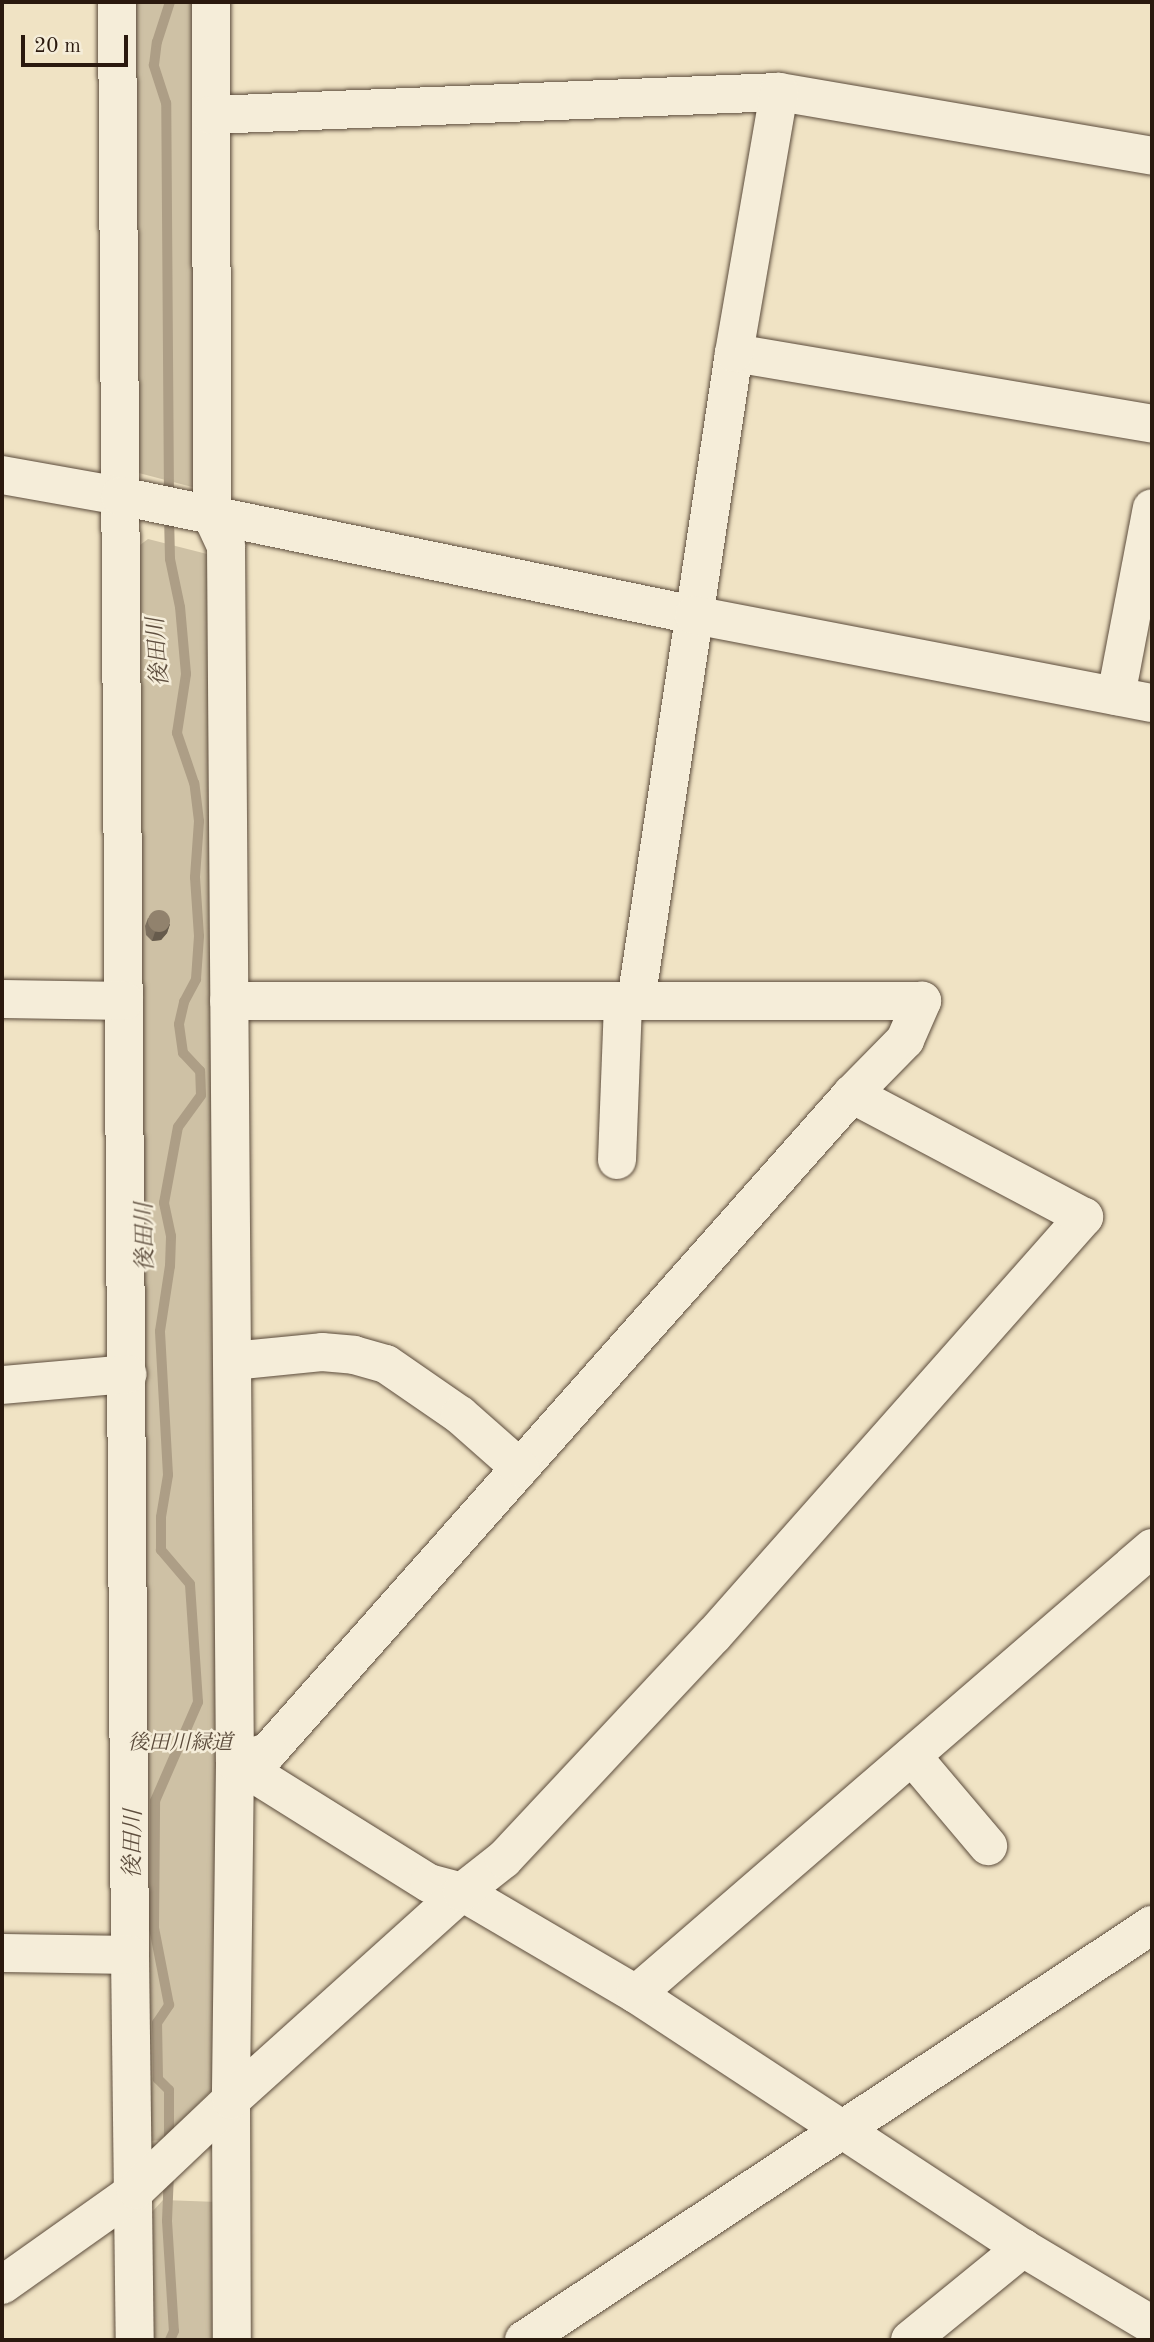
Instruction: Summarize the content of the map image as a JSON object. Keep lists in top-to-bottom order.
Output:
{
  "water": ["後田川"],
  "parks": ["後田川緑道"],
  "scale_bar": "20 m"
}
